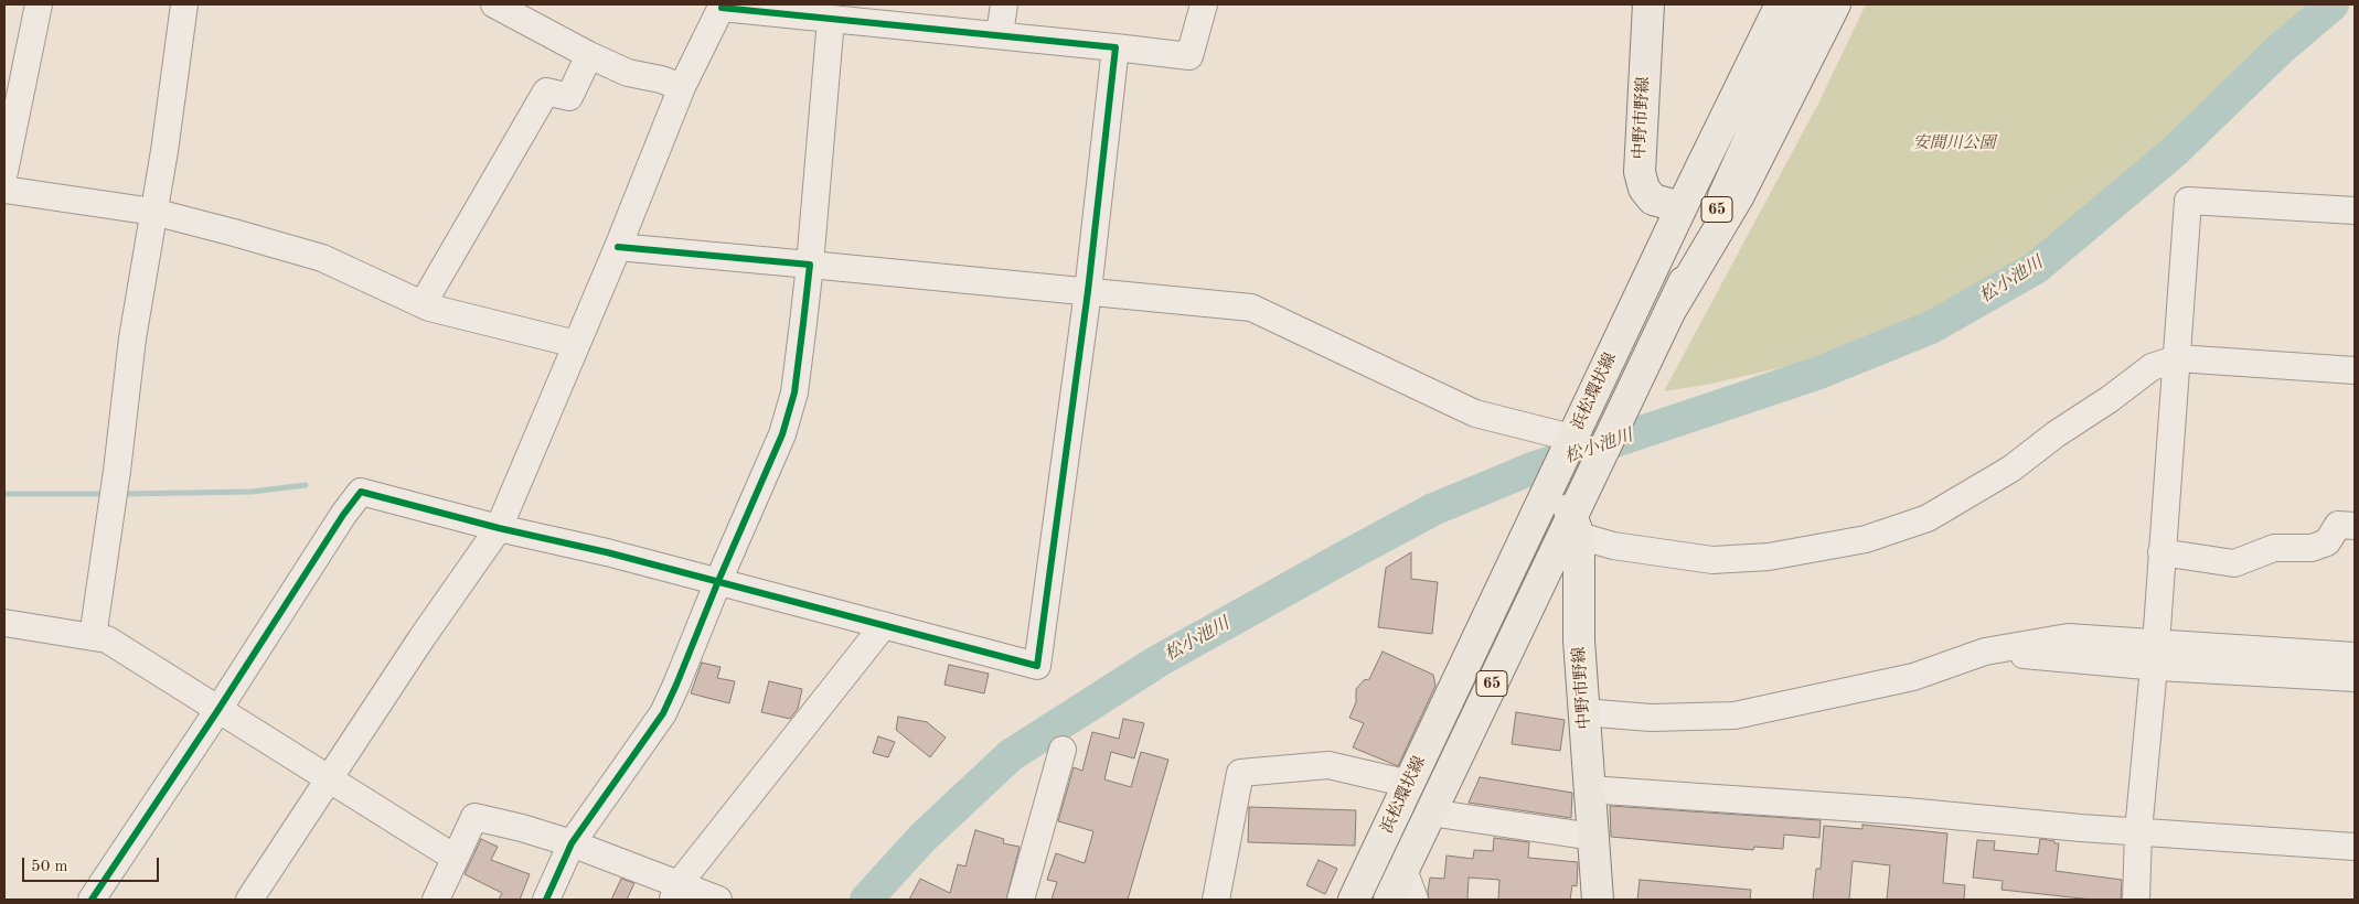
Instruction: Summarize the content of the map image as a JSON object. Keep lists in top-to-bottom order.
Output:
{
  "streets": {
    "main road": ["中野市野線", "65", "浜松環状線"]
  },
  "crossings": [
    ["中野市野線", "浜松環状線"]
  ],
  "water": ["松小池川"],
  "parks": ["安間川公園"],
  "scale_bar": "50 m"
}
